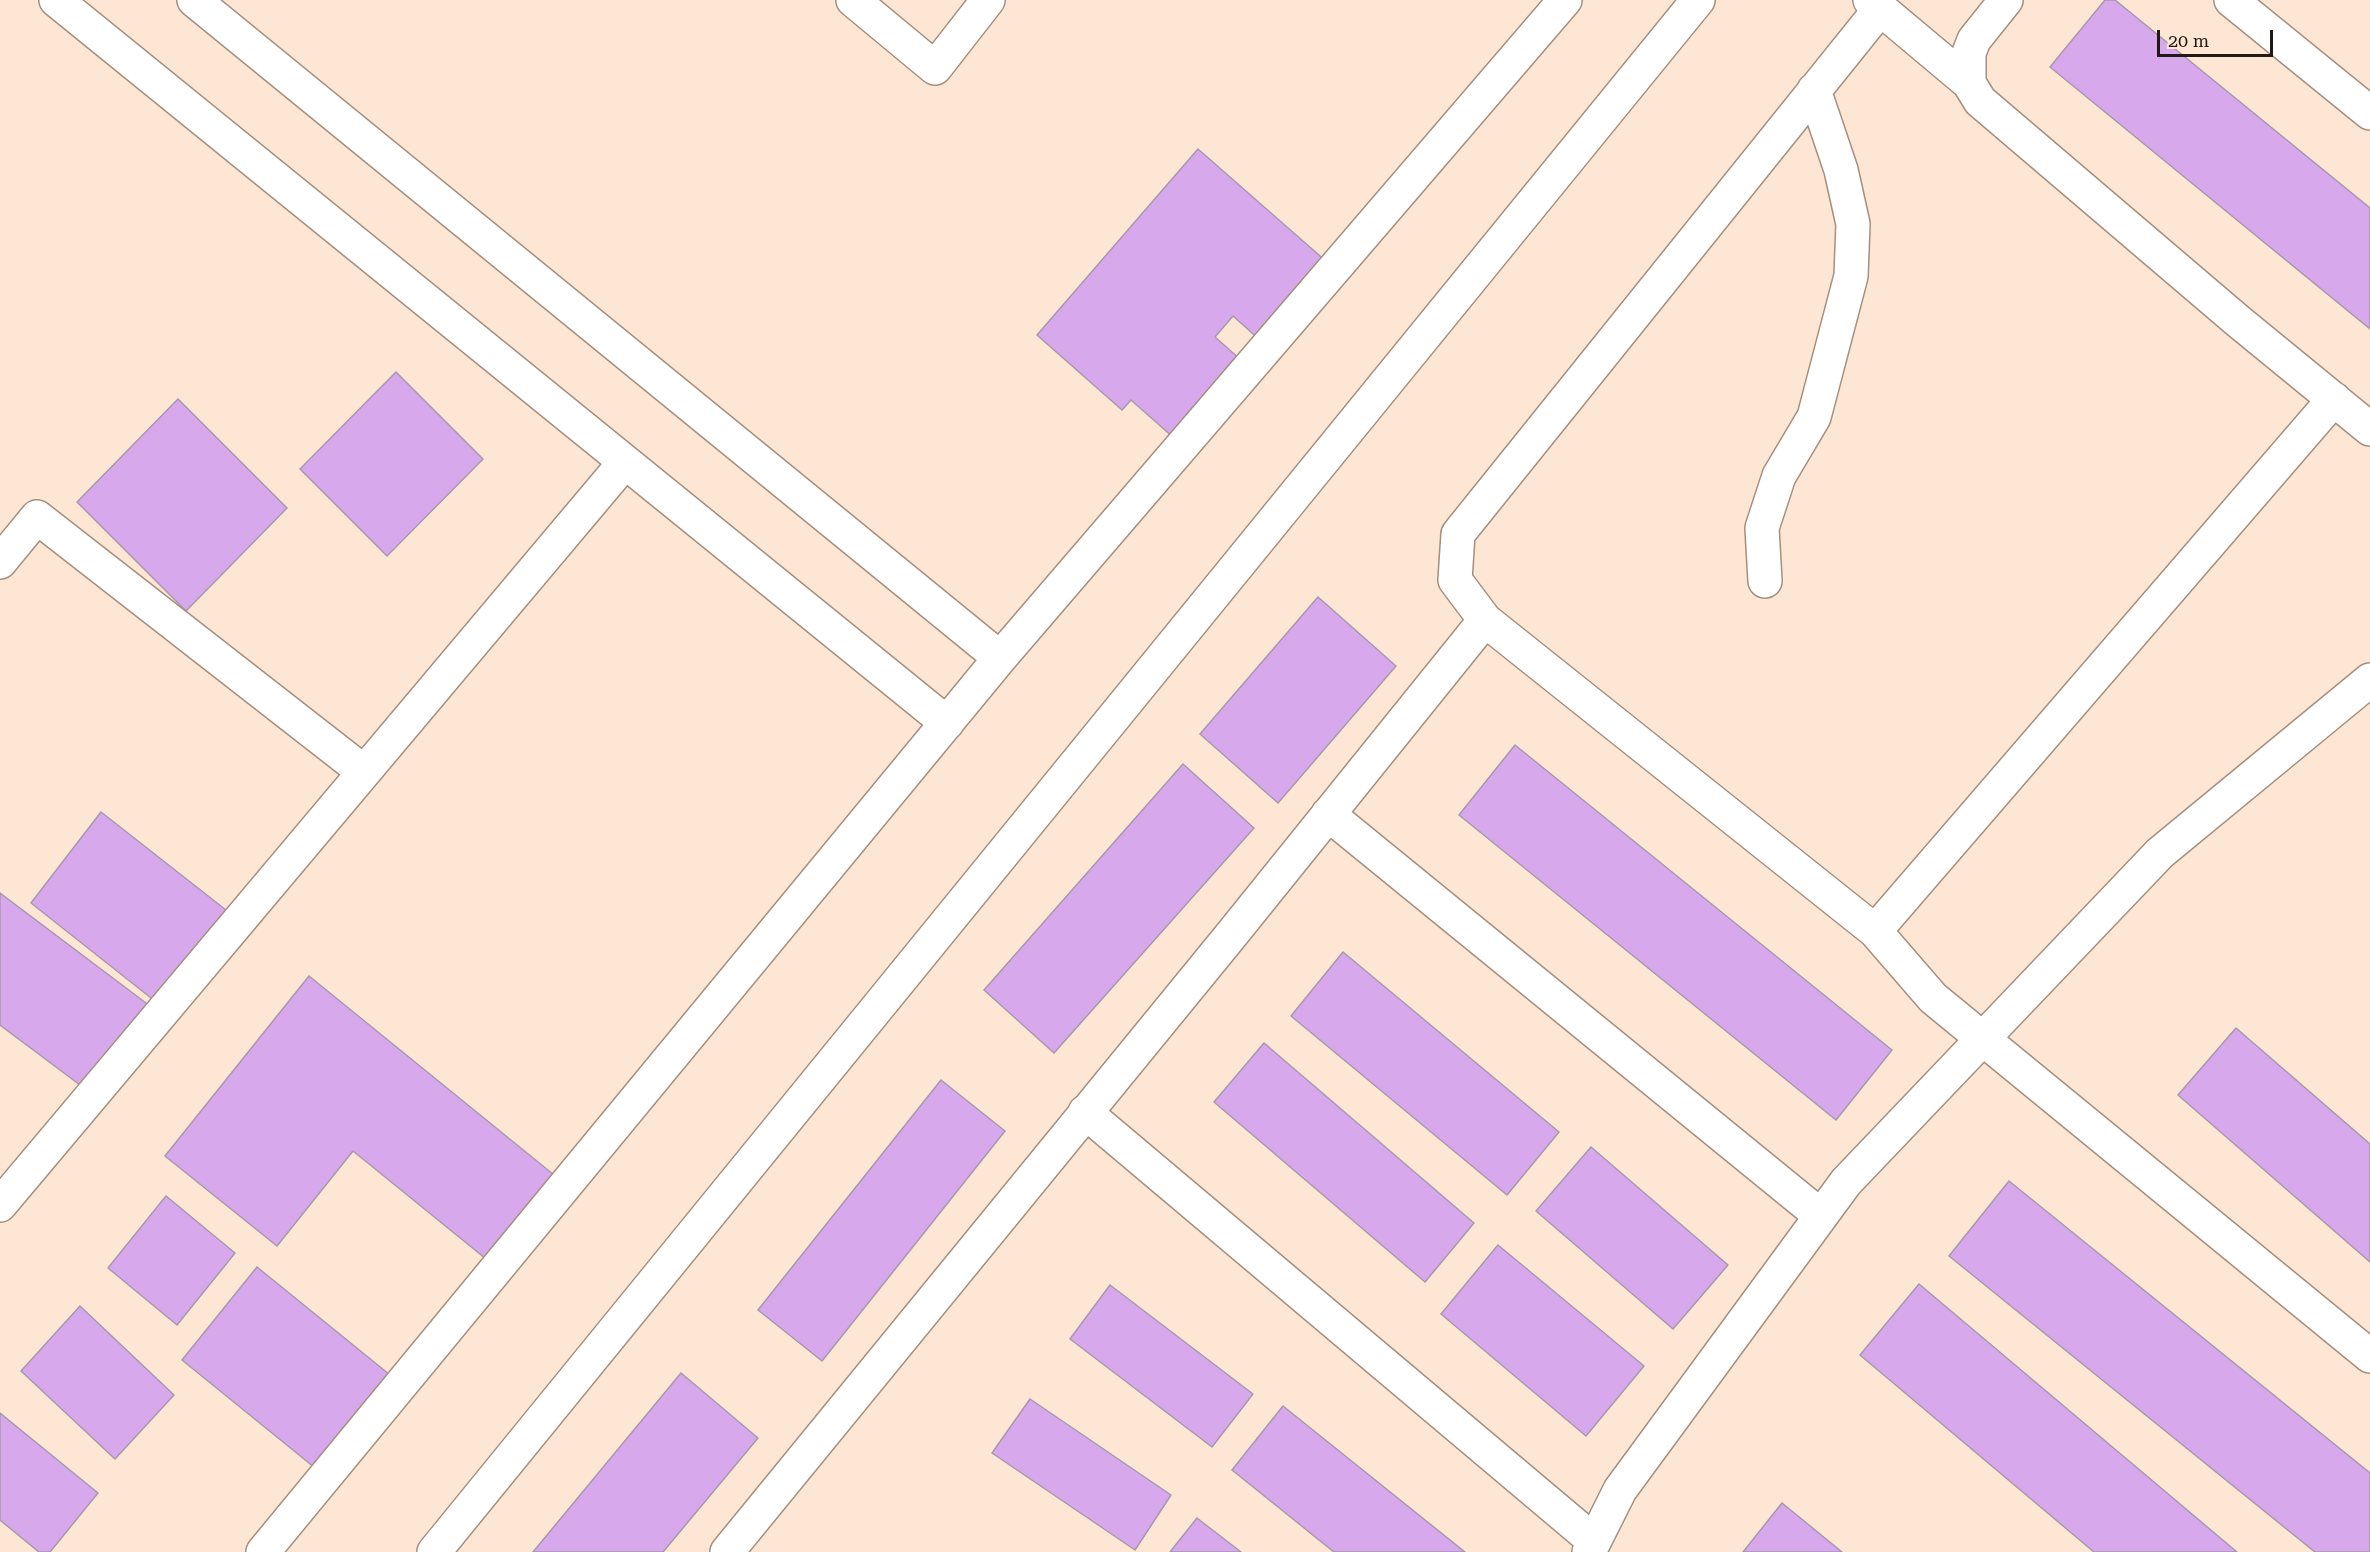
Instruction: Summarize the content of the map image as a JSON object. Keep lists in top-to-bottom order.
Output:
{
  "scale_bar": "20 m"
}
